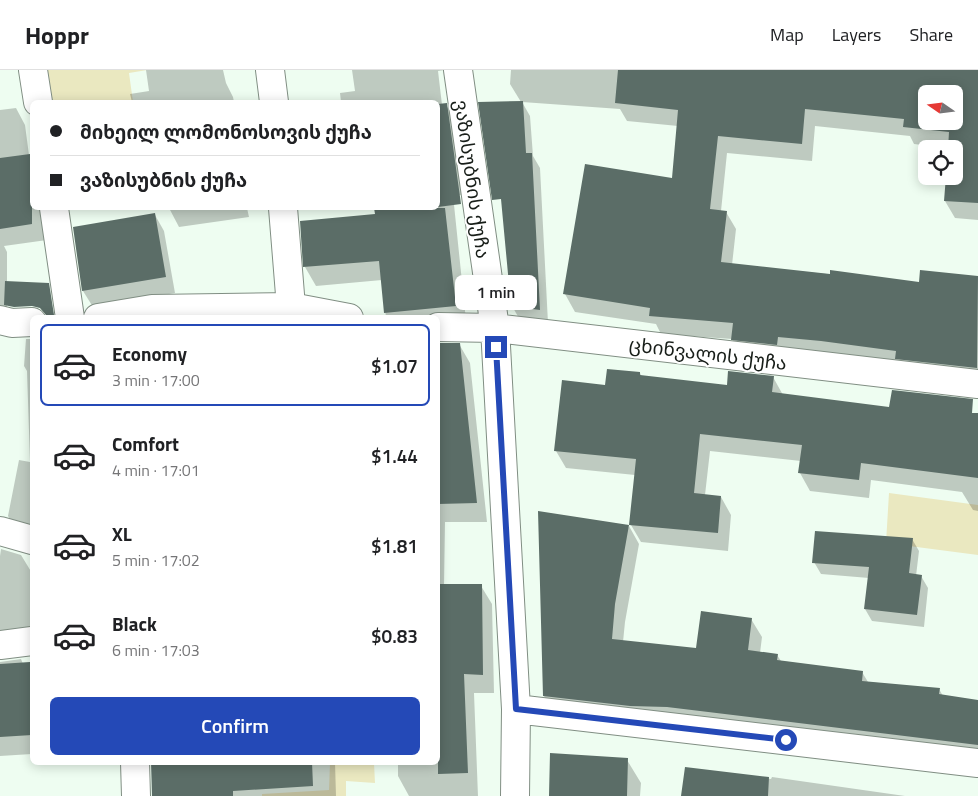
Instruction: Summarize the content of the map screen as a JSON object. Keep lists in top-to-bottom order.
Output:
{
  "streets": {
    "street": ["ვაზისუბნის ქუჩა", "ცხინვალის ქუჩა"]
  },
  "crossings": [
    ["ვაზისუბნის ქუჩა", "ცხინვალის ქუჩა"]
  ],
  "north": "left",
  "page": {
    "header": "Hoppr",
    "nav": ["Map", "Layers", "Share"],
    "banner": ["მიხეილ ლომონოსოვის ქუჩა", "ვაზისუბნის ქუჩა"],
    "bubble": "1 min",
    "list": [
      {
        "name": "Economy",
        "note": "3 min · 17:00",
        "value": "$1.07"
      },
      {
        "name": "Comfort",
        "note": "4 min · 17:01",
        "value": "$1.44"
      },
      {
        "name": "XL",
        "note": "5 min · 17:02",
        "value": "$1.81"
      },
      {
        "name": "Black",
        "note": "6 min · 17:03",
        "value": "$0.83"
      }
    ],
    "buttons": "Confirm"
  }
}
